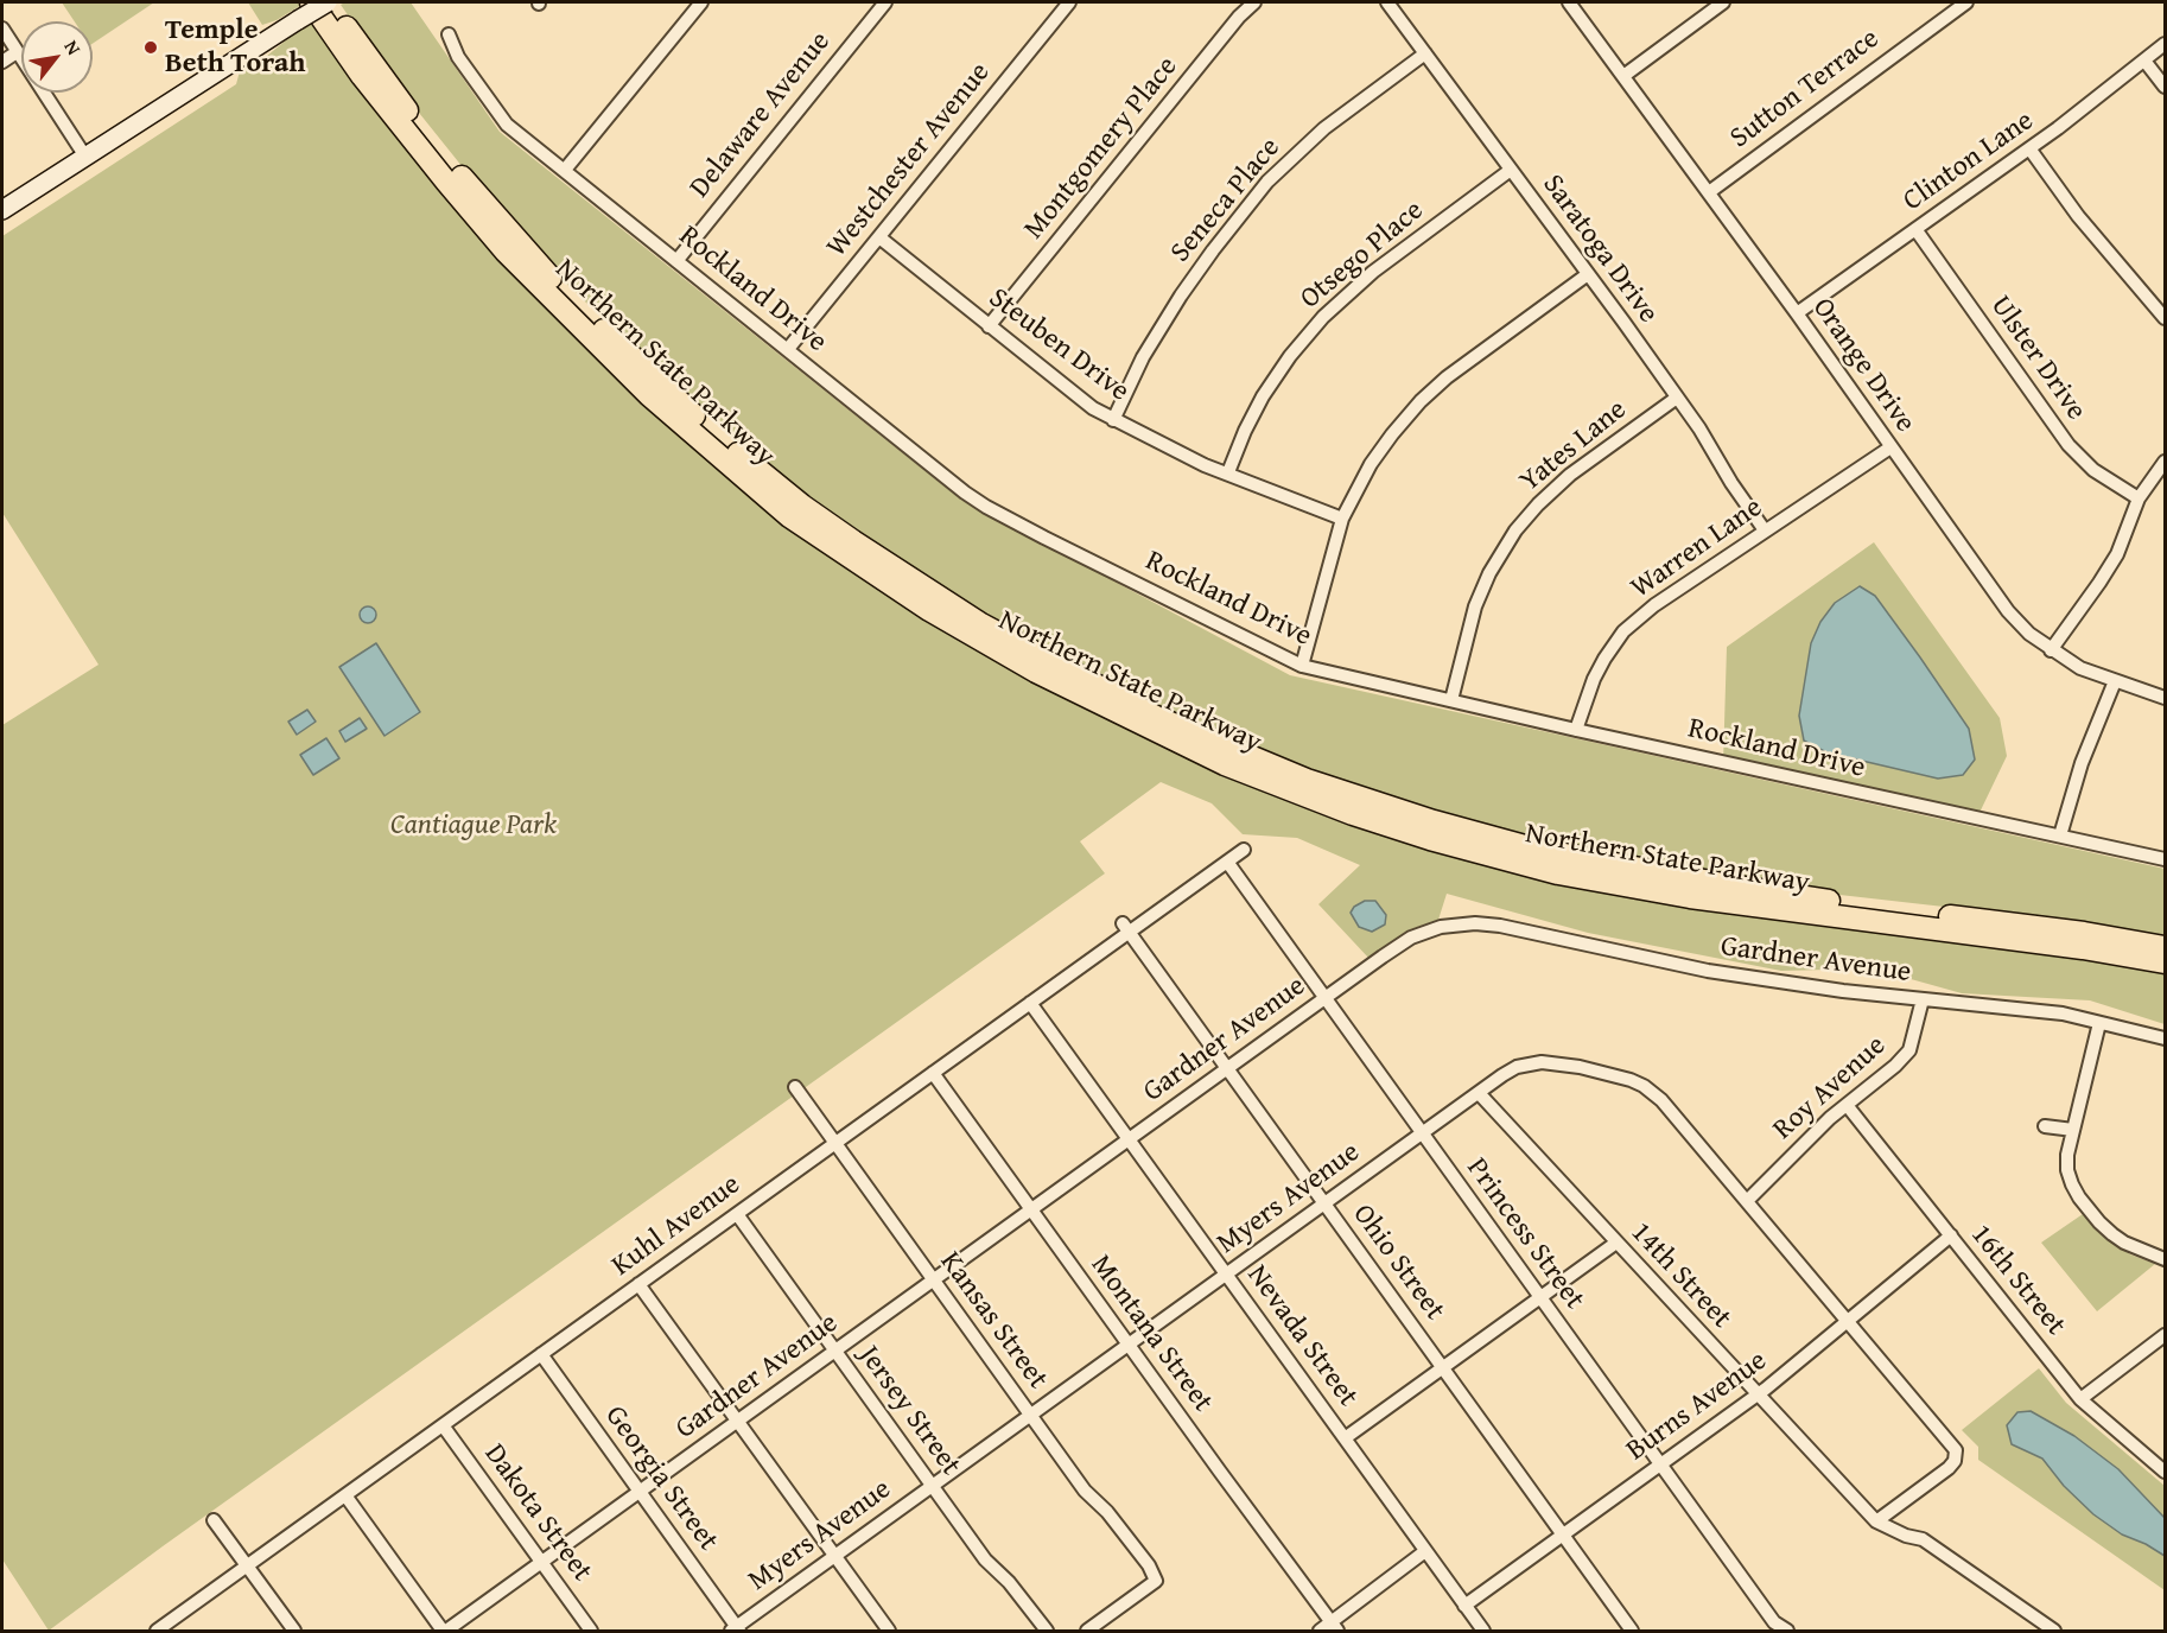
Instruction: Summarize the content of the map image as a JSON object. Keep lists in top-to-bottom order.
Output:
{
  "streets": {
    "highway": ["Northern State Parkway"],
    "street": [
      "Sutton Terrace",
      "Delaware Avenue",
      "Montgomery Place",
      "Westchester Avenue",
      "Clinton Lane",
      "Seneca Place",
      "Saratoga Drive",
      "Otsego Place",
      "Rockland Drive",
      "Steuben Drive",
      "Ulster Drive",
      "Orange Drive",
      "Yates Lane",
      "Warren Lane",
      "Gardner Avenue",
      "Roy Avenue",
      "Myers Avenue",
      "Kuhl Avenue",
      "Princess Street",
      "Ohio Street",
      "14th Street",
      "16th Street",
      "Kansas Street",
      "Montana Street",
      "Nevada Street",
      "Burns Avenue",
      "Jersey Street",
      "Georgia Street",
      "Dakota Street"
    ]
  },
  "crossings": [
    ["Sutton Terrace", "Orange Drive"],
    ["Delaware Avenue", "Rockland Drive"],
    ["Montgomery Place", "Steuben Drive"],
    ["Westchester Avenue", "Rockland Drive"],
    ["Westchester Avenue", "Steuben Drive"],
    ["Clinton Lane", "Ulster Drive"],
    ["Clinton Lane", "Orange Drive"],
    ["Seneca Place", "Saratoga Drive"],
    ["Seneca Place", "Steuben Drive"],
    ["Saratoga Drive", "Otsego Place"],
    ["Saratoga Drive", "Yates Lane"],
    ["Saratoga Drive", "Warren Lane"],
    ["Otsego Place", "Steuben Drive"],
    ["Rockland Drive", "Yates Lane"],
    ["Rockland Drive", "Warren Lane"],
    ["Orange Drive", "Warren Lane"],
    ["Gardner Avenue", "Roy Avenue"],
    ["Gardner Avenue", "Princess Street"],
    ["Gardner Avenue", "Ohio Street"],
    ["Gardner Avenue", "Kansas Street"],
    ["Gardner Avenue", "Montana Street"],
    ["Gardner Avenue", "Nevada Street"],
    ["Gardner Avenue", "Jersey Street"],
    ["Gardner Avenue", "Georgia Street"],
    ["Gardner Avenue", "Dakota Street"],
    ["Roy Avenue", "Myers Avenue"],
    ["Roy Avenue", "16th Street"],
    ["Myers Avenue", "Princess Street"],
    ["Myers Avenue", "Ohio Street"],
    ["Myers Avenue", "14th Street"],
    ["Myers Avenue", "Kansas Street"],
    ["Myers Avenue", "Montana Street"],
    ["Myers Avenue", "Nevada Street"],
    ["Myers Avenue", "Burns Avenue"],
    ["Myers Avenue", "Jersey Street"],
    ["Myers Avenue", "Georgia Street"],
    ["Kuhl Avenue", "Princess Street"],
    ["Kuhl Avenue", "Ohio Street"],
    ["Kuhl Avenue", "Kansas Street"],
    ["Kuhl Avenue", "Montana Street"],
    ["Kuhl Avenue", "Nevada Street"],
    ["Kuhl Avenue", "Jersey Street"],
    ["Kuhl Avenue", "Georgia Street"],
    ["Kuhl Avenue", "Dakota Street"],
    ["Princess Street", "Burns Avenue"],
    ["Ohio Street", "Burns Avenue"],
    ["14th Street", "Burns Avenue"],
    ["16th Street", "Burns Avenue"],
    ["Nevada Street", "Burns Avenue"]
  ],
  "parks": ["Cantiague Park"],
  "places": ["Temple Beth Torah"],
  "north": "top right"
}
